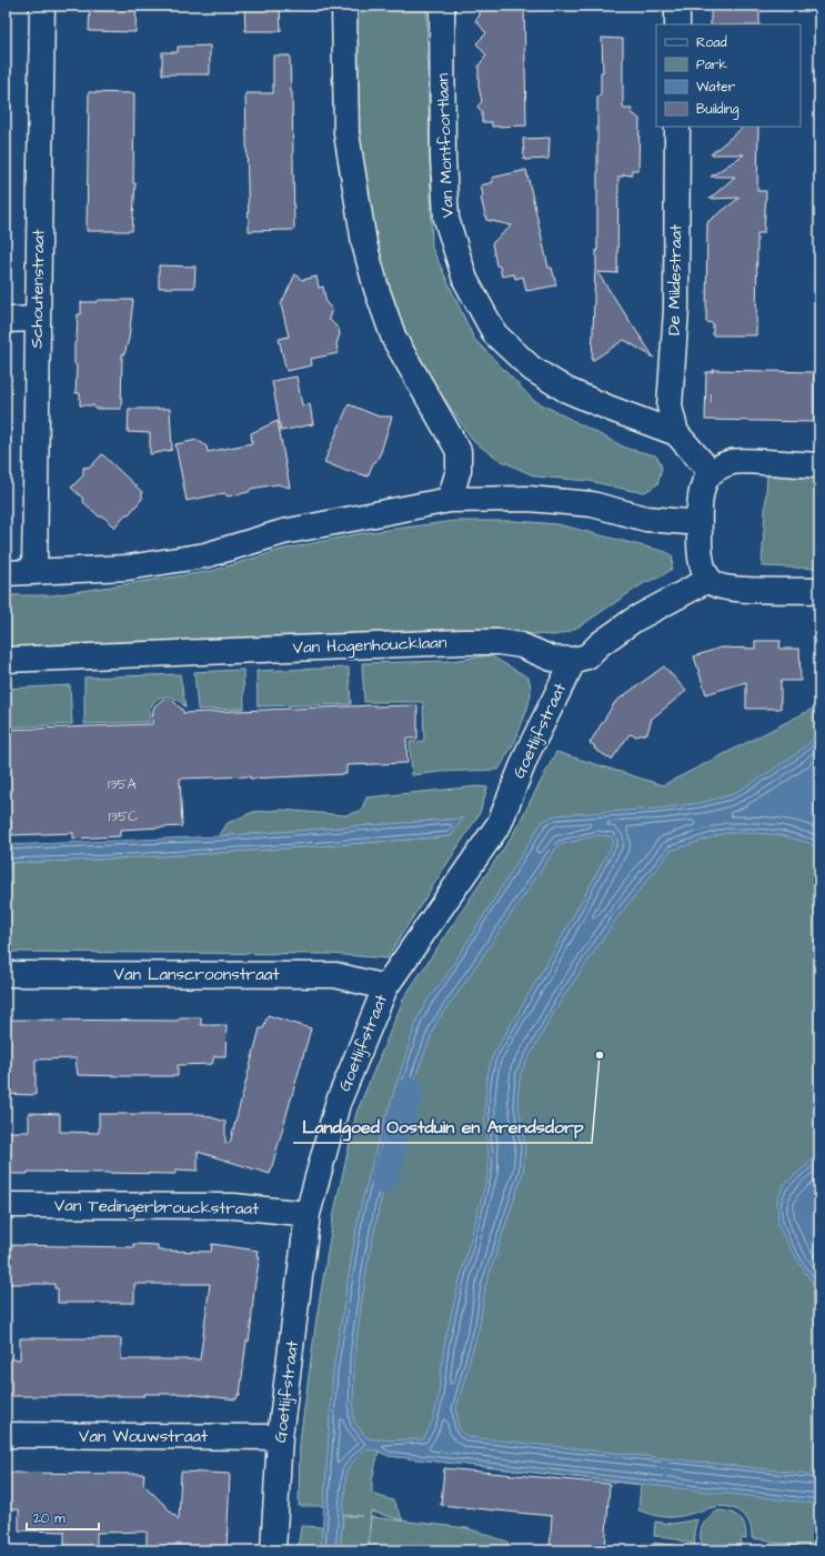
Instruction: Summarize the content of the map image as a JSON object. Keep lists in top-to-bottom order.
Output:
{
  "streets": {
    "street": [
      "Van Montfoortlaan",
      "De Mildestraat",
      "Schoutenstraat",
      "Van Hogenhoucklaan",
      "Goetlijfstraat",
      "Van Lanscroonstraat",
      "Van Tedingerbrouckstraat",
      "Van Wouwstraat"
    ]
  },
  "crossings": [
    ["Van Montfoortlaan", "De Mildestraat"],
    ["Van Hogenhoucklaan", "Goetlijfstraat"],
    ["Goetlijfstraat", "Van Lanscroonstraat"],
    ["Goetlijfstraat", "Van Tedingerbrouckstraat"],
    ["Goetlijfstraat", "Van Wouwstraat"]
  ],
  "places": ["Landgoed Oostduin en Arendsdorp"],
  "house_numbers": ["1", "135A", "135C"],
  "legend": [
    "Road",
    "Park",
    "Water",
    "Building"
  ],
  "scale_bar": "20 m"
}
